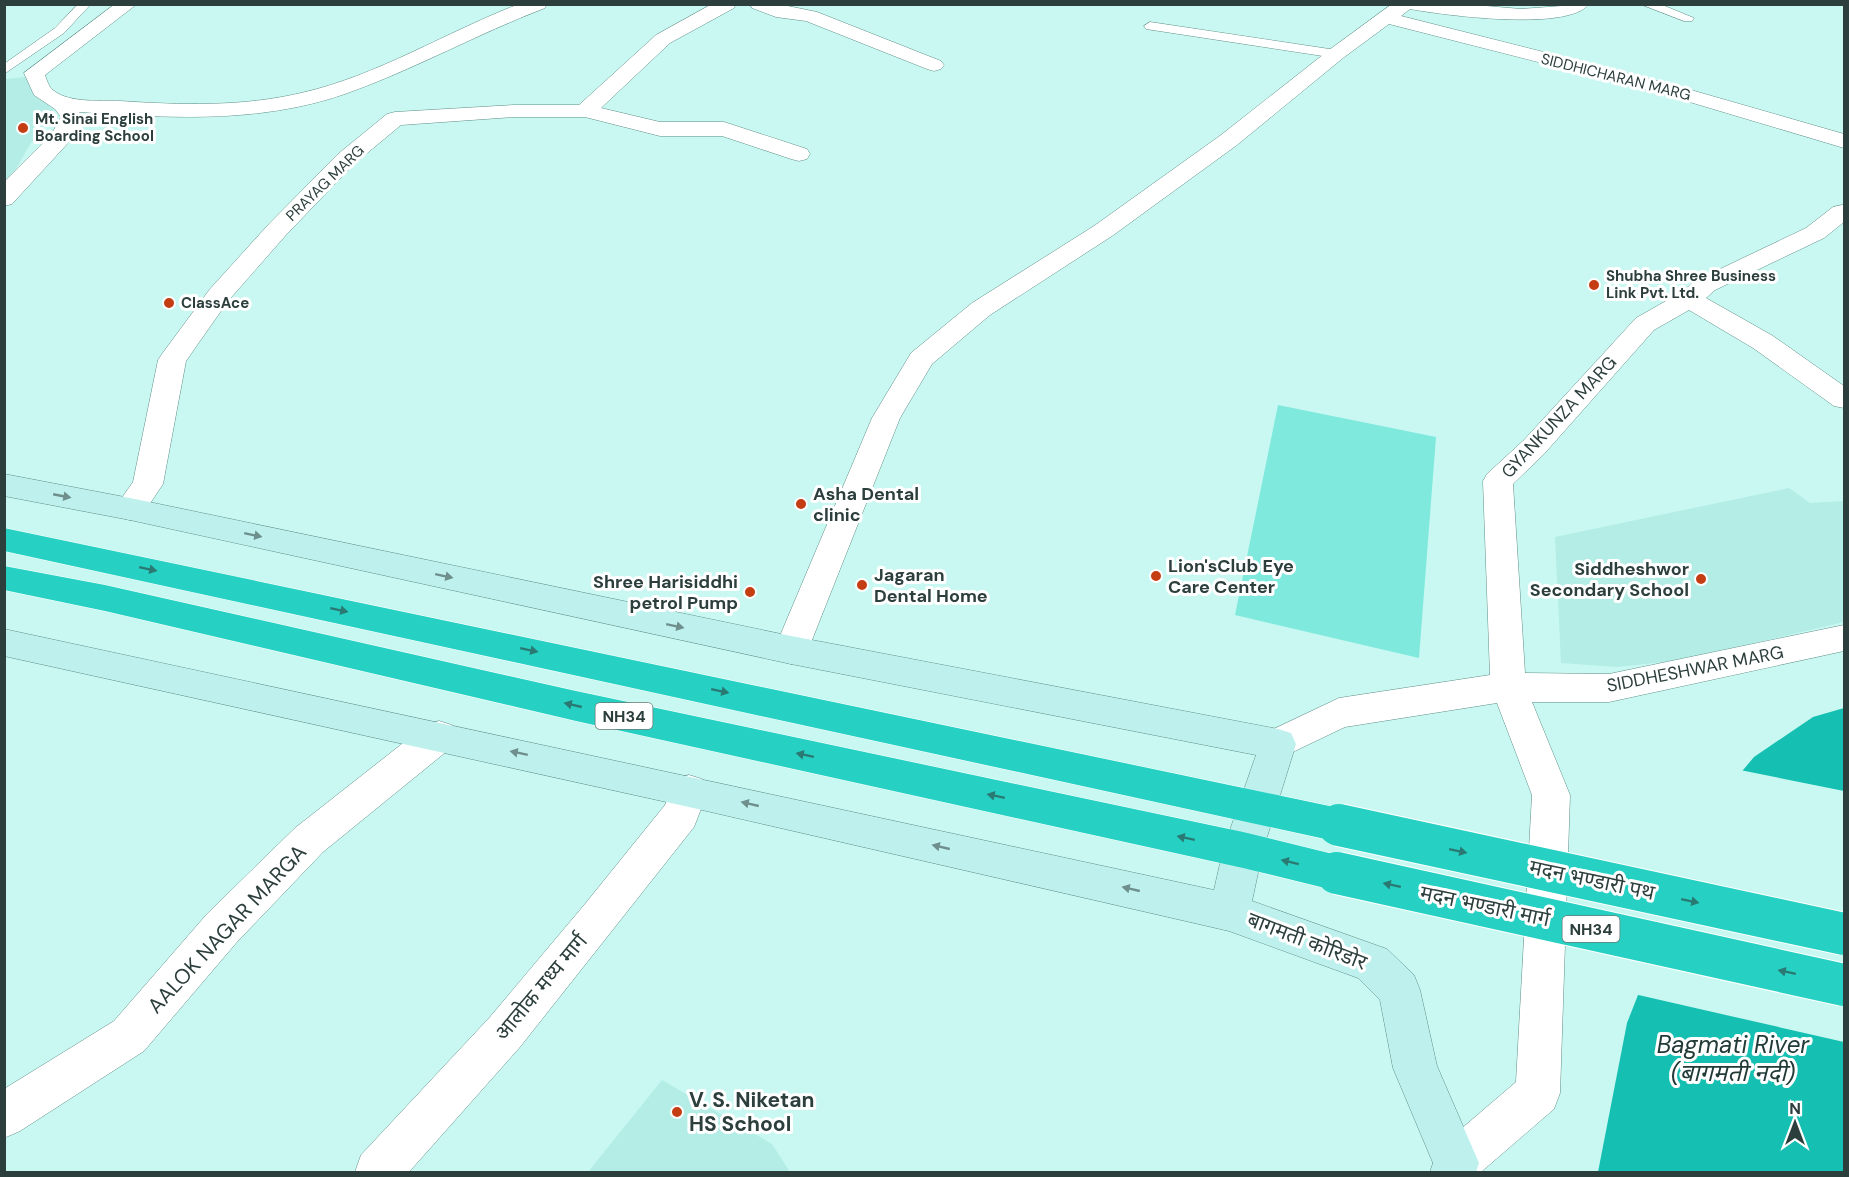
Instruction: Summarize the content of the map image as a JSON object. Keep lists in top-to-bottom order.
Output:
{
  "streets": {
    "highway": ["NH34", "मदन भण्डारी पथ", "मदन भण्डारी मार्ग"],
    "street": [
      "SIDDHICHARAN MARG",
      "PRAYAG MARG",
      "GYANKUNZA MARG",
      "SIDDHESHWAR MARG",
      "AALOK NAGAR MARGA",
      "बागमती कोरिडोर",
      "आलोक मध्य मार्ग"
    ]
  },
  "crossings": [
    ["GYANKUNZA MARG", "SIDDHESHWAR MARG"],
    ["GYANKUNZA MARG", "बागमती कोरिडोर"],
    ["NH34", "मदन भण्डारी पथ"],
    ["NH34", "मदन भण्डारी मार्ग"],
    ["AALOK NAGAR MARGA", "बागमती कोरिडोर"],
    ["बागमती कोरिडोर", "आलोक मध्य मार्ग"]
  ],
  "one_way": ["मदन भण्डारी पथ", "मदन भण्डारी मार्ग"],
  "water": ["Bagmati River (बागमती नदी)"],
  "places": [
    "Mt. Sinai English Boarding School",
    "Shubha Shree Business Link Pvt. Ltd.",
    "ClassAce",
    "Asha Dental clinic",
    "Lion'sClub Eye Care Center",
    "Siddheshwor Secondary School",
    "Jagaran Dental Home",
    "Shree Harisiddhi petrol Pump",
    "V. S. Niketan HS School"
  ],
  "north": "top"
}
